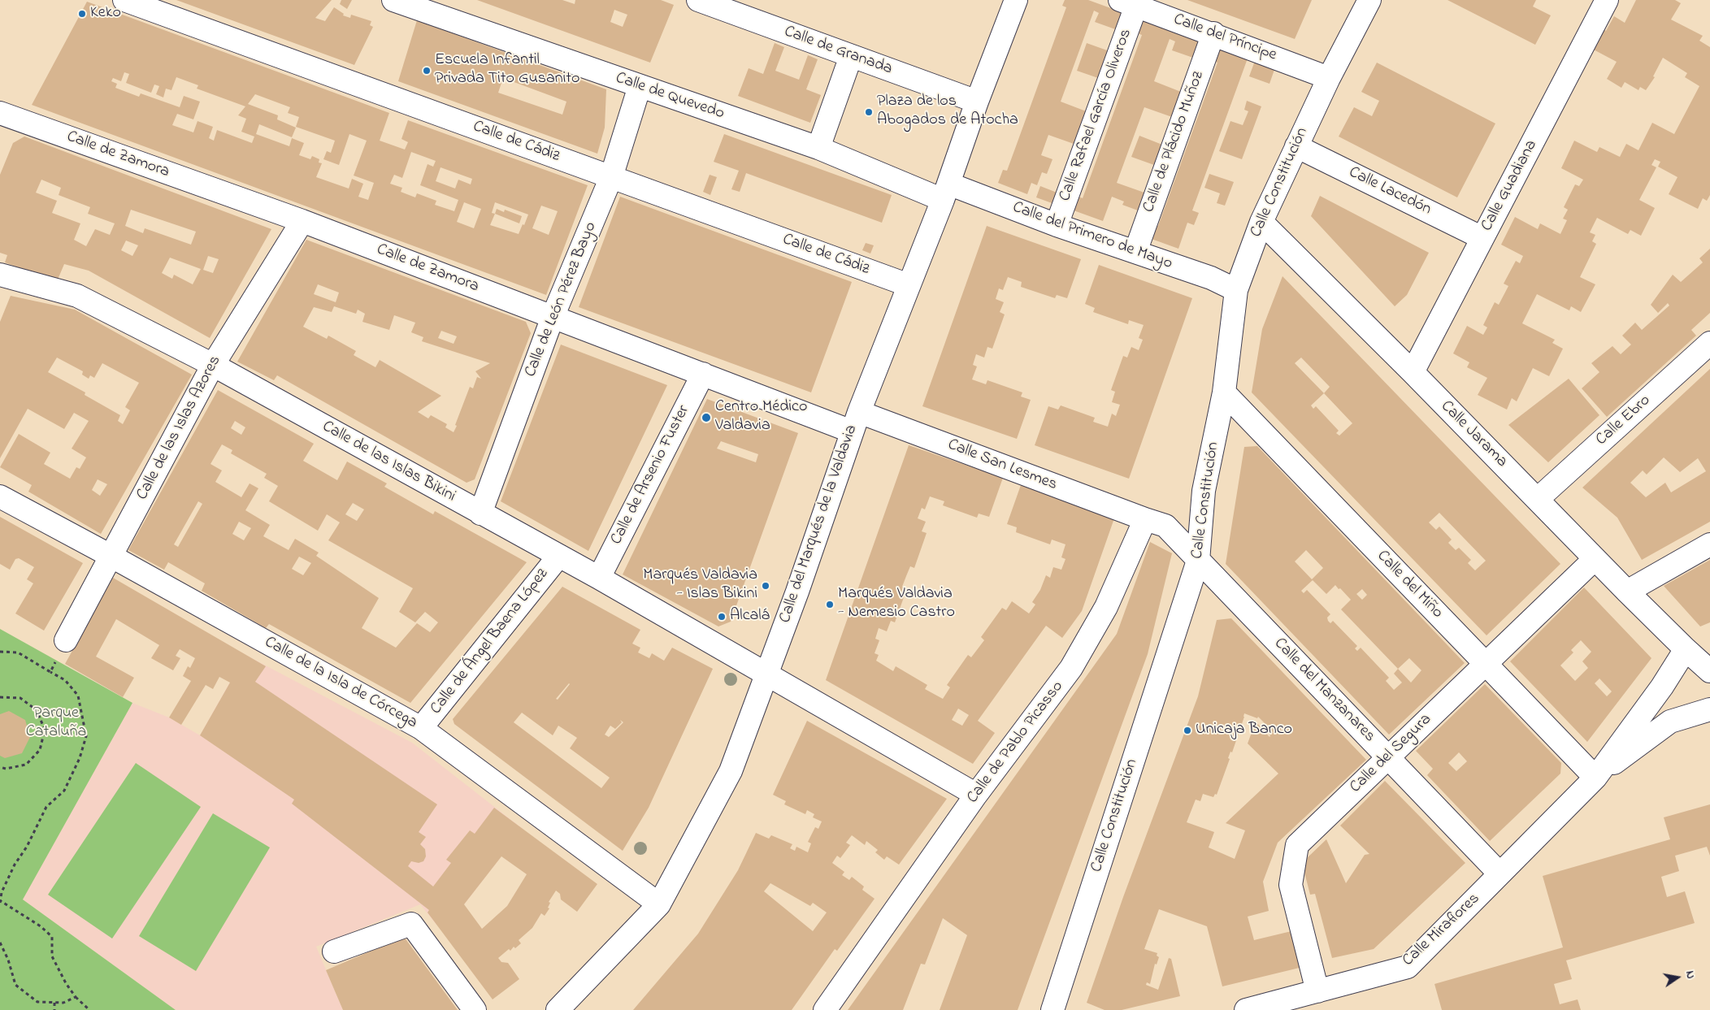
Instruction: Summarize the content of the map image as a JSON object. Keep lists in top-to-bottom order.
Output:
{
  "streets": {
    "street": [
      "Calle del Príncipe",
      "Calle de Granada",
      "Calle de Quevedo",
      "Calle Rafael García Oliveros",
      "Calle de Cádiz",
      "Calle de Plácido Muñoz",
      "Calle de Zamora",
      "Calle Constitución",
      "Calle Guadiana",
      "Calle Lacedón",
      "Calle del Primero de Mayo",
      "Calle de León Pérez Bayo",
      "Calle Ebro",
      "Calle de las Islas Azores",
      "Calle Jarama",
      "Calle de las Islas Bikini",
      "Calle San Lesmes",
      "Calle de Arsenio Fuster",
      "Calle del Marqués de la Valdavia",
      "Calle del Miño",
      "Calle de Ángel Baena López",
      "Calle de la Isla de Córcega",
      "Calle del Manzanares",
      "Calle de Pablo Picasso",
      "Calle del Segura",
      "Calle Miraflores"
    ]
  },
  "crossings": [
    ["Calle del Príncipe", "Calle Rafael García Oliveros"],
    ["Calle del Príncipe", "Calle de Plácido Muñoz"],
    ["Calle del Príncipe", "Calle Constitución"],
    ["Calle de Granada", "Calle del Marqués de la Valdavia"],
    ["Calle de Quevedo", "Calle del Primero de Mayo"],
    ["Calle de Quevedo", "Calle de León Pérez Bayo"],
    ["Calle de Quevedo", "Calle del Marqués de la Valdavia"],
    ["Calle Rafael García Oliveros", "Calle del Primero de Mayo"],
    ["Calle de Cádiz", "Calle de León Pérez Bayo"],
    ["Calle de Cádiz", "Calle del Marqués de la Valdavia"],
    ["Calle de Plácido Muñoz", "Calle del Primero de Mayo"],
    ["Calle de Zamora", "Calle de León Pérez Bayo"],
    ["Calle de Zamora", "Calle de las Islas Azores"],
    ["Calle de Zamora", "Calle San Lesmes"],
    ["Calle de Zamora", "Calle de Arsenio Fuster"],
    ["Calle de Zamora", "Calle del Marqués de la Valdavia"],
    ["Calle Constitución", "Calle Lacedón"],
    ["Calle Constitución", "Calle del Primero de Mayo"],
    ["Calle Constitución", "Calle Jarama"],
    ["Calle Constitución", "Calle del Miño"],
    ["Calle Constitución", "Calle del Manzanares"],
    ["Calle Guadiana", "Calle Lacedón"],
    ["Calle Guadiana", "Calle Jarama"],
    ["Calle del Primero de Mayo", "Calle del Marqués de la Valdavia"],
    ["Calle de León Pérez Bayo", "Calle de las Islas Bikini"],
    ["Calle Ebro", "Calle Jarama"],
    ["Calle de las Islas Azores", "Calle de las Islas Bikini"],
    ["Calle de las Islas Azores", "Calle de la Isla de Córcega"],
    ["Calle Jarama", "Calle del Segura"],
    ["Calle Jarama", "Calle Miraflores"],
    ["Calle de las Islas Bikini", "Calle de Arsenio Fuster"],
    ["Calle de las Islas Bikini", "Calle del Marqués de la Valdavia"],
    ["Calle de las Islas Bikini", "Calle de Ángel Baena López"],
    ["Calle de las Islas Bikini", "Calle de Pablo Picasso"],
    ["Calle San Lesmes", "Calle del Marqués de la Valdavia"],
    ["Calle San Lesmes", "Calle de Pablo Picasso"],
    ["Calle del Marqués de la Valdavia", "Calle de la Isla de Córcega"],
    ["Calle del Miño", "Calle del Segura"],
    ["Calle del Miño", "Calle Miraflores"],
    ["Calle de Ángel Baena López", "Calle de la Isla de Córcega"],
    ["Calle del Manzanares", "Calle del Segura"],
    ["Calle del Manzanares", "Calle Miraflores"],
    ["Calle del Segura", "Calle Miraflores"]
  ],
  "parks": ["Parque Cataluña"],
  "places": [
    "Keko",
    "Escuela Infantil Privada Tito Gusanito",
    "Plaza de los Abogados de Atocha",
    "Centro Médico Valdavia",
    "Marqués Valdavia - Islas Bikini",
    "Marqués Valdavia - Nemesio Castro",
    "Alcalá",
    "Unicaja Banco"
  ],
  "north": "right"
}
